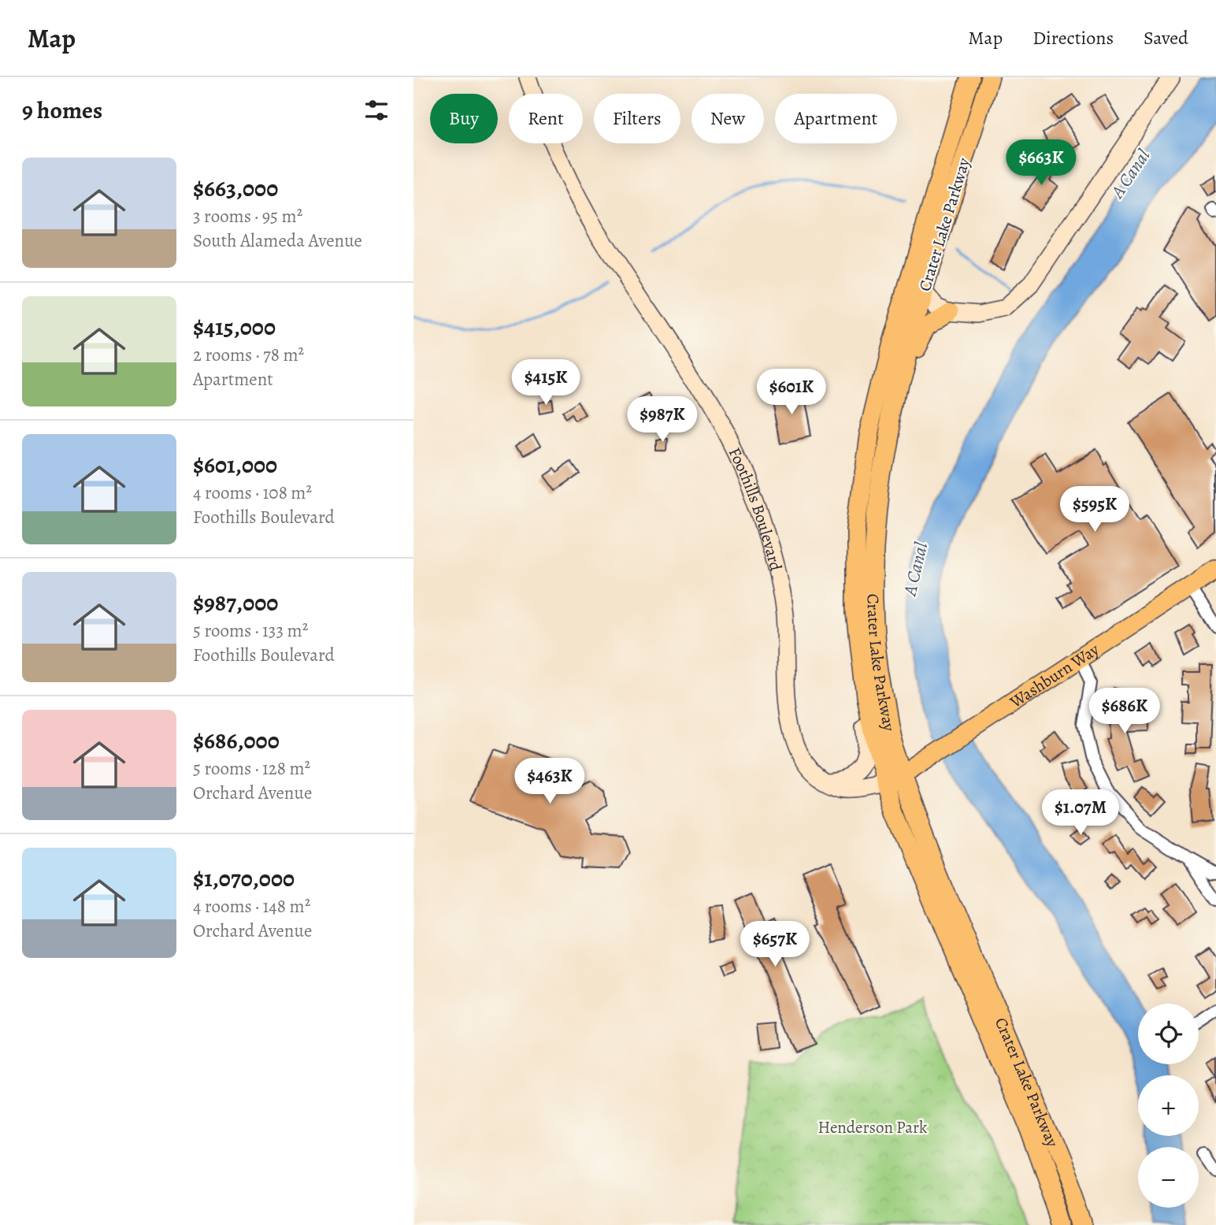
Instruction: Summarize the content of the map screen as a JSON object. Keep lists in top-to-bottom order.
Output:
{
  "streets": {
    "main road": ["Crater Lake Parkway", "Foothills Boulevard", "Washburn Way"]
  },
  "crossings": [
    ["Crater Lake Parkway", "Foothills Boulevard"],
    ["Crater Lake Parkway", "Washburn Way"],
    ["Foothills Boulevard", "Washburn Way"]
  ],
  "water": ["A Canal"],
  "parks": ["Henderson Park"],
  "page": {
    "header": "Map",
    "nav": ["Map", "Directions", "Saved"],
    "heading": "9 homes",
    "chip": [
      "Buy",
      "Rent",
      "Filters",
      "New",
      "Apartment"
    ],
    "price": [
      "$663K",
      "$415K",
      "$601K",
      "$987K",
      "$595K",
      "$686K",
      "$463K",
      "$1.07M",
      "$657K"
    ],
    "list": [
      {
        "name": "$663,000",
        "note": "3 rooms · 95 m² · South Alameda Avenue"
      },
      {
        "name": "$415,000",
        "note": "2 rooms · 78 m² · Apartment"
      },
      {
        "name": "$601,000",
        "note": "4 rooms · 108 m² · Foothills Boulevard"
      },
      {
        "name": "$987,000",
        "note": "5 rooms · 133 m² · Foothills Boulevard"
      },
      {
        "name": "$686,000",
        "note": "5 rooms · 128 m² · Orchard Avenue"
      },
      {
        "name": "$1,070,000",
        "note": "4 rooms · 148 m² · Orchard Avenue"
      }
    ],
    "map_buttons": ["+", "−"]
  }
}
